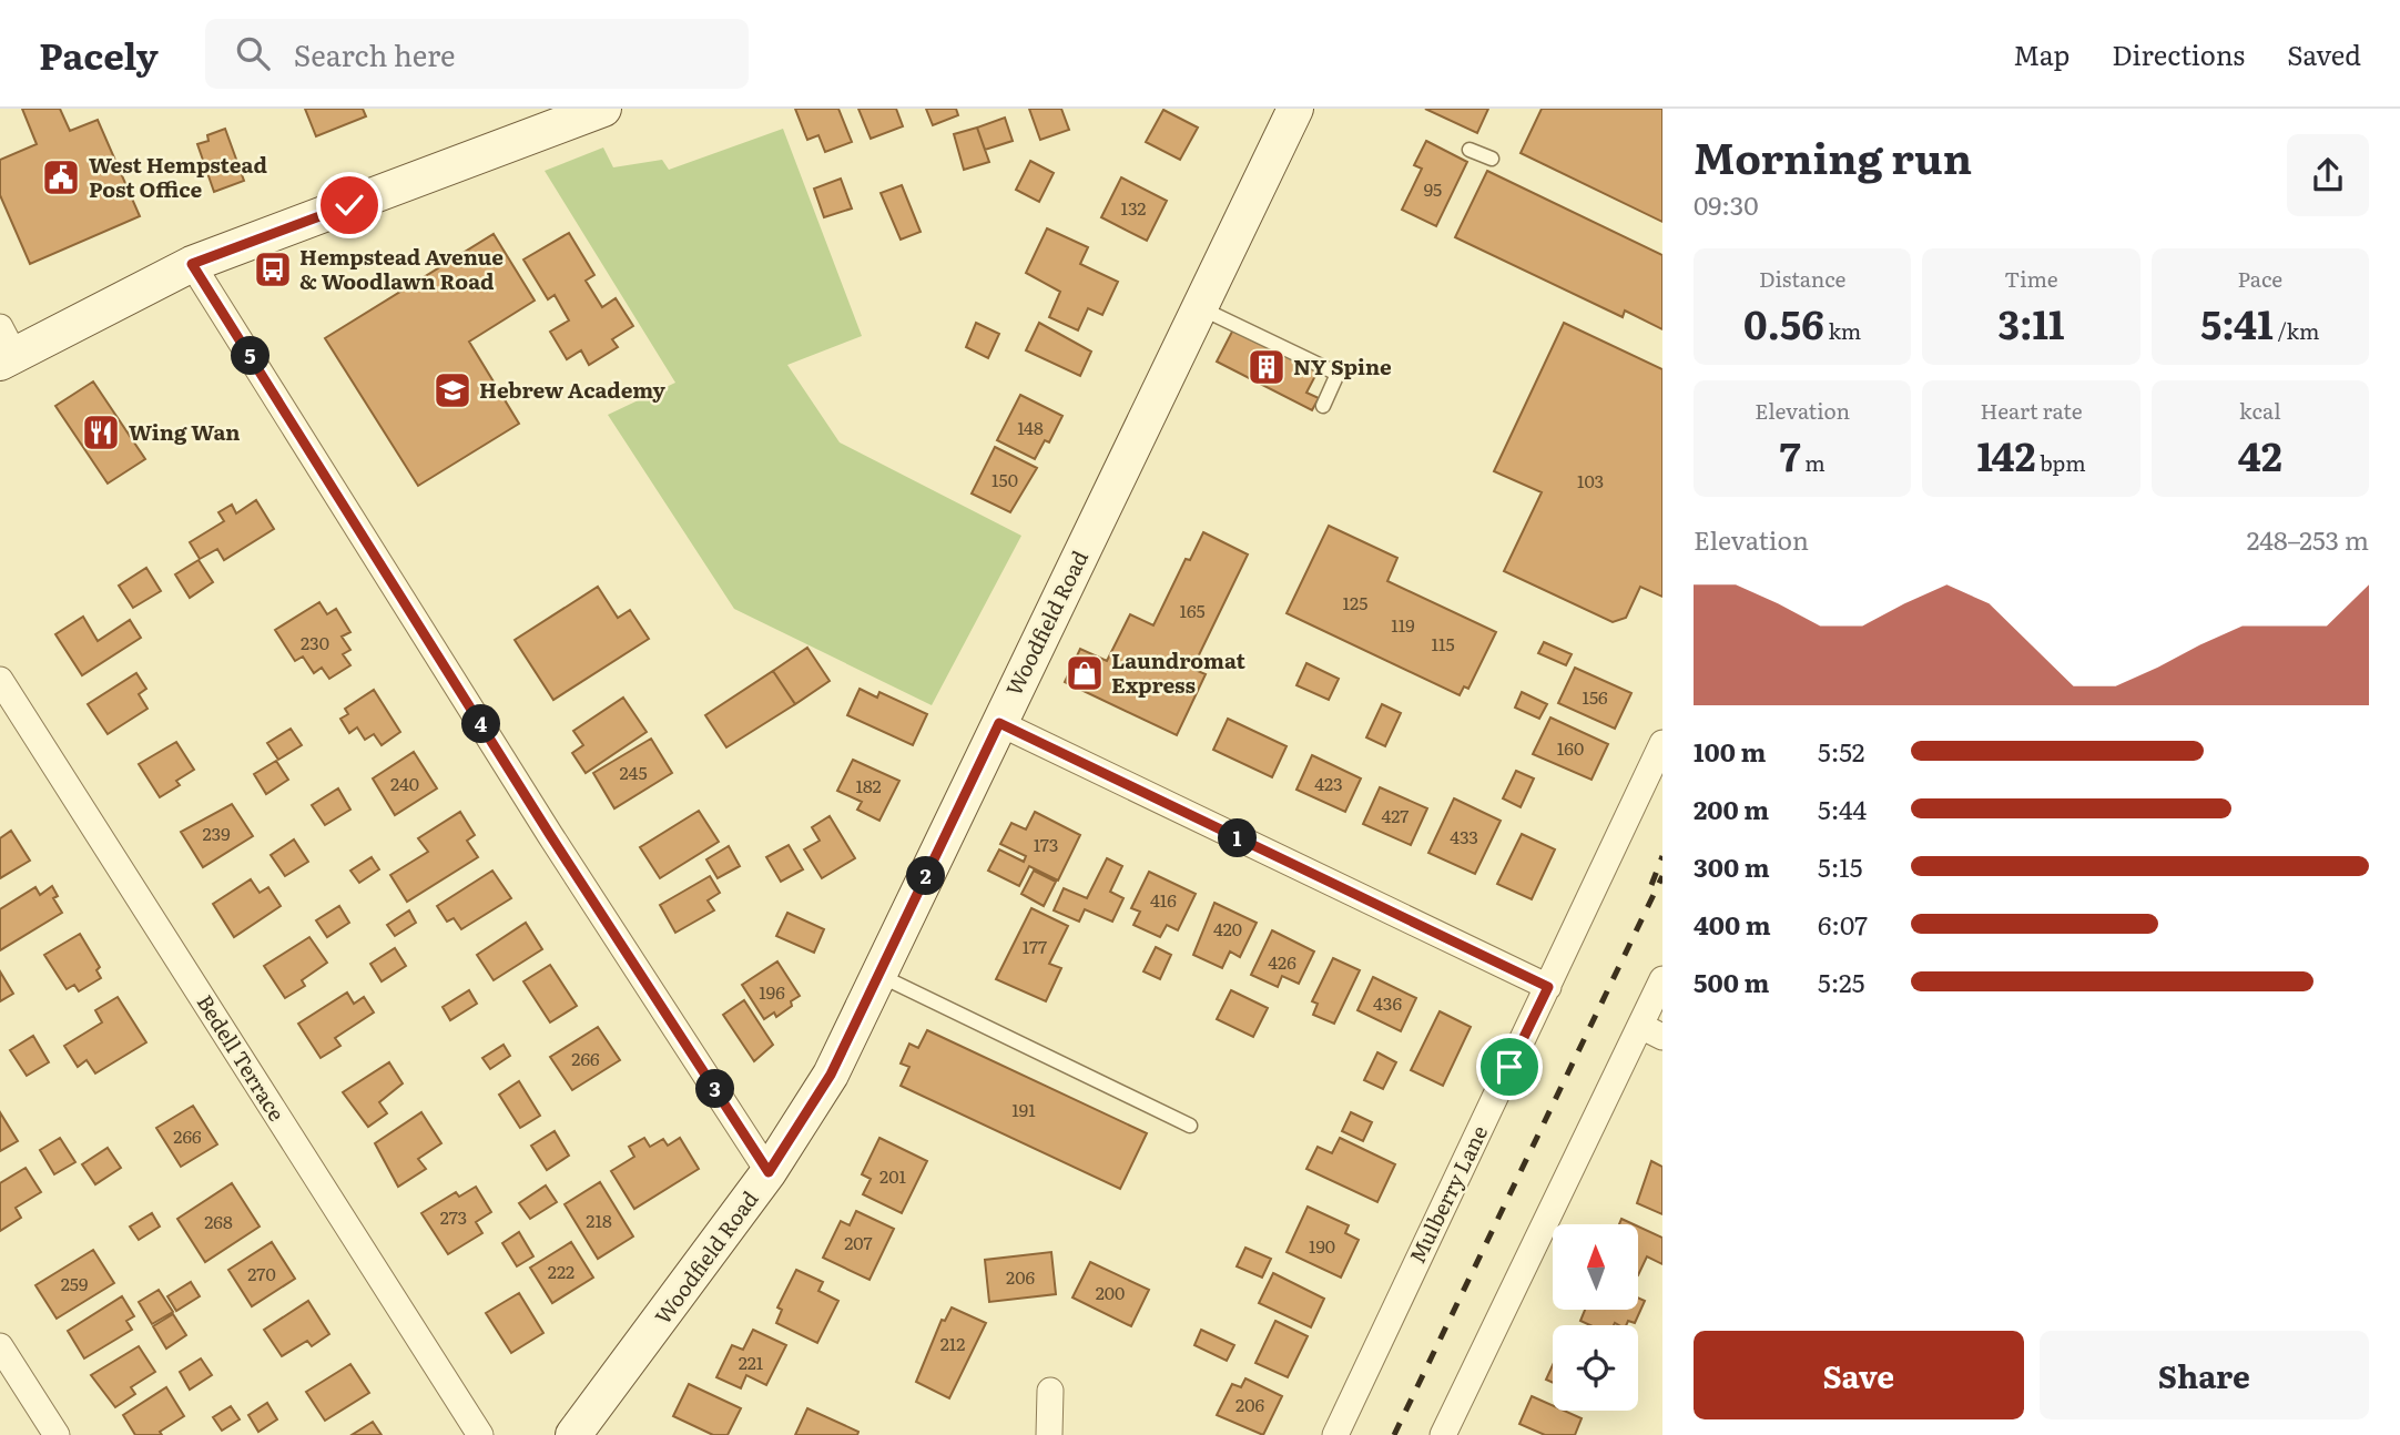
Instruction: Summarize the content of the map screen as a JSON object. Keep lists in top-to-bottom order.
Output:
{
  "streets": {
    "main road": ["Woodfield Road"],
    "street": ["Bedell Terrace", "Mulberry Lane"]
  },
  "places": {
    "public building": ["West Hempstead Post Office"],
    "bus stop": ["Hempstead Avenue & Woodlawn Road"],
    "building": ["NY Spine"],
    "school or university": ["Hebrew Academy"],
    "restaurant": ["Wing Wan"],
    "shop": ["Laundromat Express"]
  },
  "house_numbers": [
    "95",
    "132",
    "148",
    "150",
    "103",
    "125",
    "165",
    "119",
    "230",
    "115",
    "156",
    "160",
    "245",
    "240",
    "423",
    "182",
    "427",
    "239",
    "433",
    "173",
    "416",
    "420",
    "177",
    "426",
    "196",
    "436",
    "266",
    "191",
    "266",
    "201",
    "273",
    "218",
    "268",
    "207",
    "190",
    "222",
    "270",
    "206",
    "259",
    "200",
    "212",
    "221",
    "206"
  ],
  "north": "top",
  "page": {
    "header": "Pacely",
    "search": "Search here",
    "nav": ["Map", "Directions", "Saved"],
    "heading": ["Morning run", "09:30"],
    "stats": [
      ["Distance", "0.56 km"],
      ["Time", "3:11"],
      ["Pace", "5:41 /km"],
      ["Elevation", "7 m"],
      ["Heart rate", "142 bpm"],
      ["kcal", "42"]
    ],
    "pins": [
      "5",
      "4",
      "1",
      "2",
      "3"
    ],
    "chart": ["Elevation", "248–253 m"],
    "list": [
      {
        "name": "100 m",
        "note": "5:52"
      },
      {
        "name": "200 m",
        "note": "5:44"
      },
      {
        "name": "300 m",
        "note": "5:15"
      },
      {
        "name": "400 m",
        "note": "6:07"
      },
      {
        "name": "500 m",
        "note": "5:25"
      }
    ],
    "buttons": ["Save", "Share"]
  }
}
